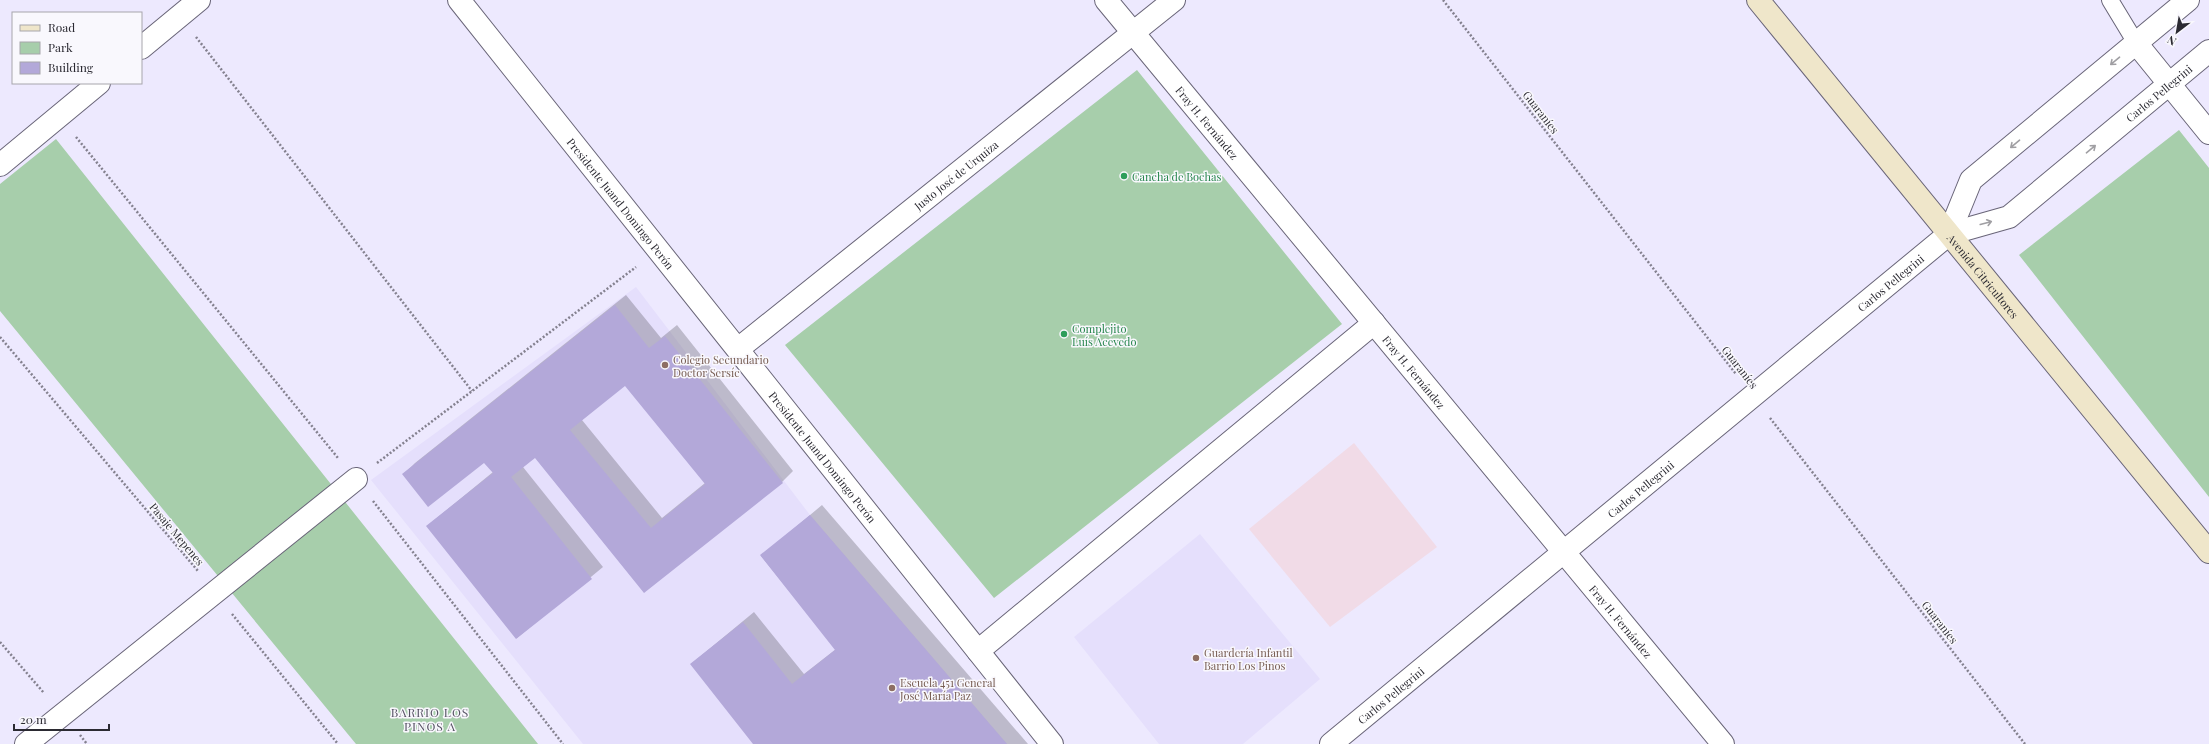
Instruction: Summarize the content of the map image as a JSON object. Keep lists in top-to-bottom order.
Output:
{
  "streets": {
    "street": [
      "Carlos Pellegrini",
      "Fray H. Fernández",
      "Justo José de Urquiza",
      "Presidente Juand Domingo Perón",
      "Avenida Citricultores"
    ],
    "path": ["Guaraníes", "Pasaje Mepenes"]
  },
  "crossings": [
    ["Carlos Pellegrini", "Guaraníes"],
    ["Carlos Pellegrini", "Fray H. Fernández"],
    ["Carlos Pellegrini", "Avenida Citricultores"],
    ["Fray H. Fernández", "Justo José de Urquiza"],
    ["Justo José de Urquiza", "Presidente Juand Domingo Perón"]
  ],
  "districts": ["BARRIO LOS PINOS A"],
  "places": [
    "Cancha de Bochas",
    "Complejito Luís Acevedo",
    "Colegio Secundario Doctor Sersíc",
    "Guardería Infantil Barrio Los Pinos",
    "Escuela 451 General José María Paz"
  ],
  "legend": ["Road", "Park", "Building"],
  "scale_bar": "20 m",
  "north": "bottom left"
}
